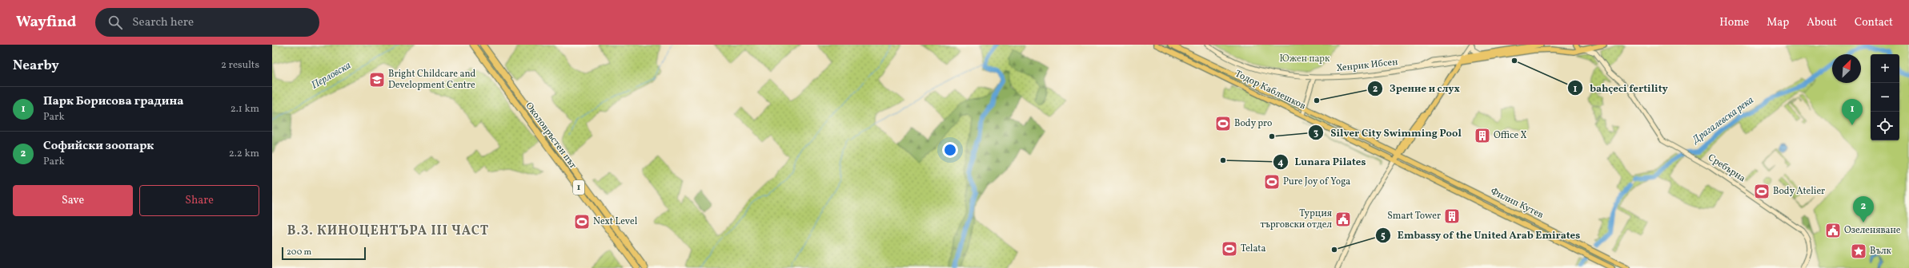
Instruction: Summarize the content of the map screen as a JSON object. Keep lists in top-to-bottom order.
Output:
{
  "streets": {
    "highway": ["Околовръстен път", "1"],
    "main road": [
      "Хенрик Ибсен",
      "Тодор Каблешков",
      "Сребърна",
      "Филип Кутев"
    ]
  },
  "crossings": [
    ["Тодор Каблешков", "Филип Кутев"]
  ],
  "districts": ["В.З. КИНОЦЕНТЪРА ІІІ ЧАСТ"],
  "water": ["Перловска", "Драгалевска река"],
  "parks": ["Южен парк"],
  "places": {
    "other": [
      "bahçeci fertility",
      "Зрение и слух",
      "Silver City Swimming Pool",
      "Lunara Pilates",
      "Embassy of the United Arab Emirates"
    ],
    "school or university": ["Bright Childcare and Development Centre"],
    "sports": [
      "Body pro",
      "Pure Joy of Yoga",
      "Body Atelier",
      "Next Level",
      "Telata"
    ],
    "building": ["Office X", "Smart Tower"],
    "public building": ["Турция търговски отдел", "Озеленяване"],
    "place": ["Вълк"]
  },
  "scale_bar": "200 m",
  "north": "top right",
  "page": {
    "header": "Wayfind",
    "search": "Search here",
    "nav": [
      "Home",
      "Map",
      "About",
      "Contact"
    ],
    "heading": ["Nearby", "2 results"],
    "map_buttons": ["+", "−"],
    "list": [
      {
        "mark": "1",
        "name": "Парк Борисова градина",
        "note": "Park",
        "value": "2.1 km"
      },
      {
        "mark": "2",
        "name": "Софийски зоопарк",
        "note": "Park",
        "value": "2.2 km"
      }
    ],
    "pins": ["1", "2"],
    "buttons": ["Save", "Share"],
    "scale": "200 m"
  }
}
